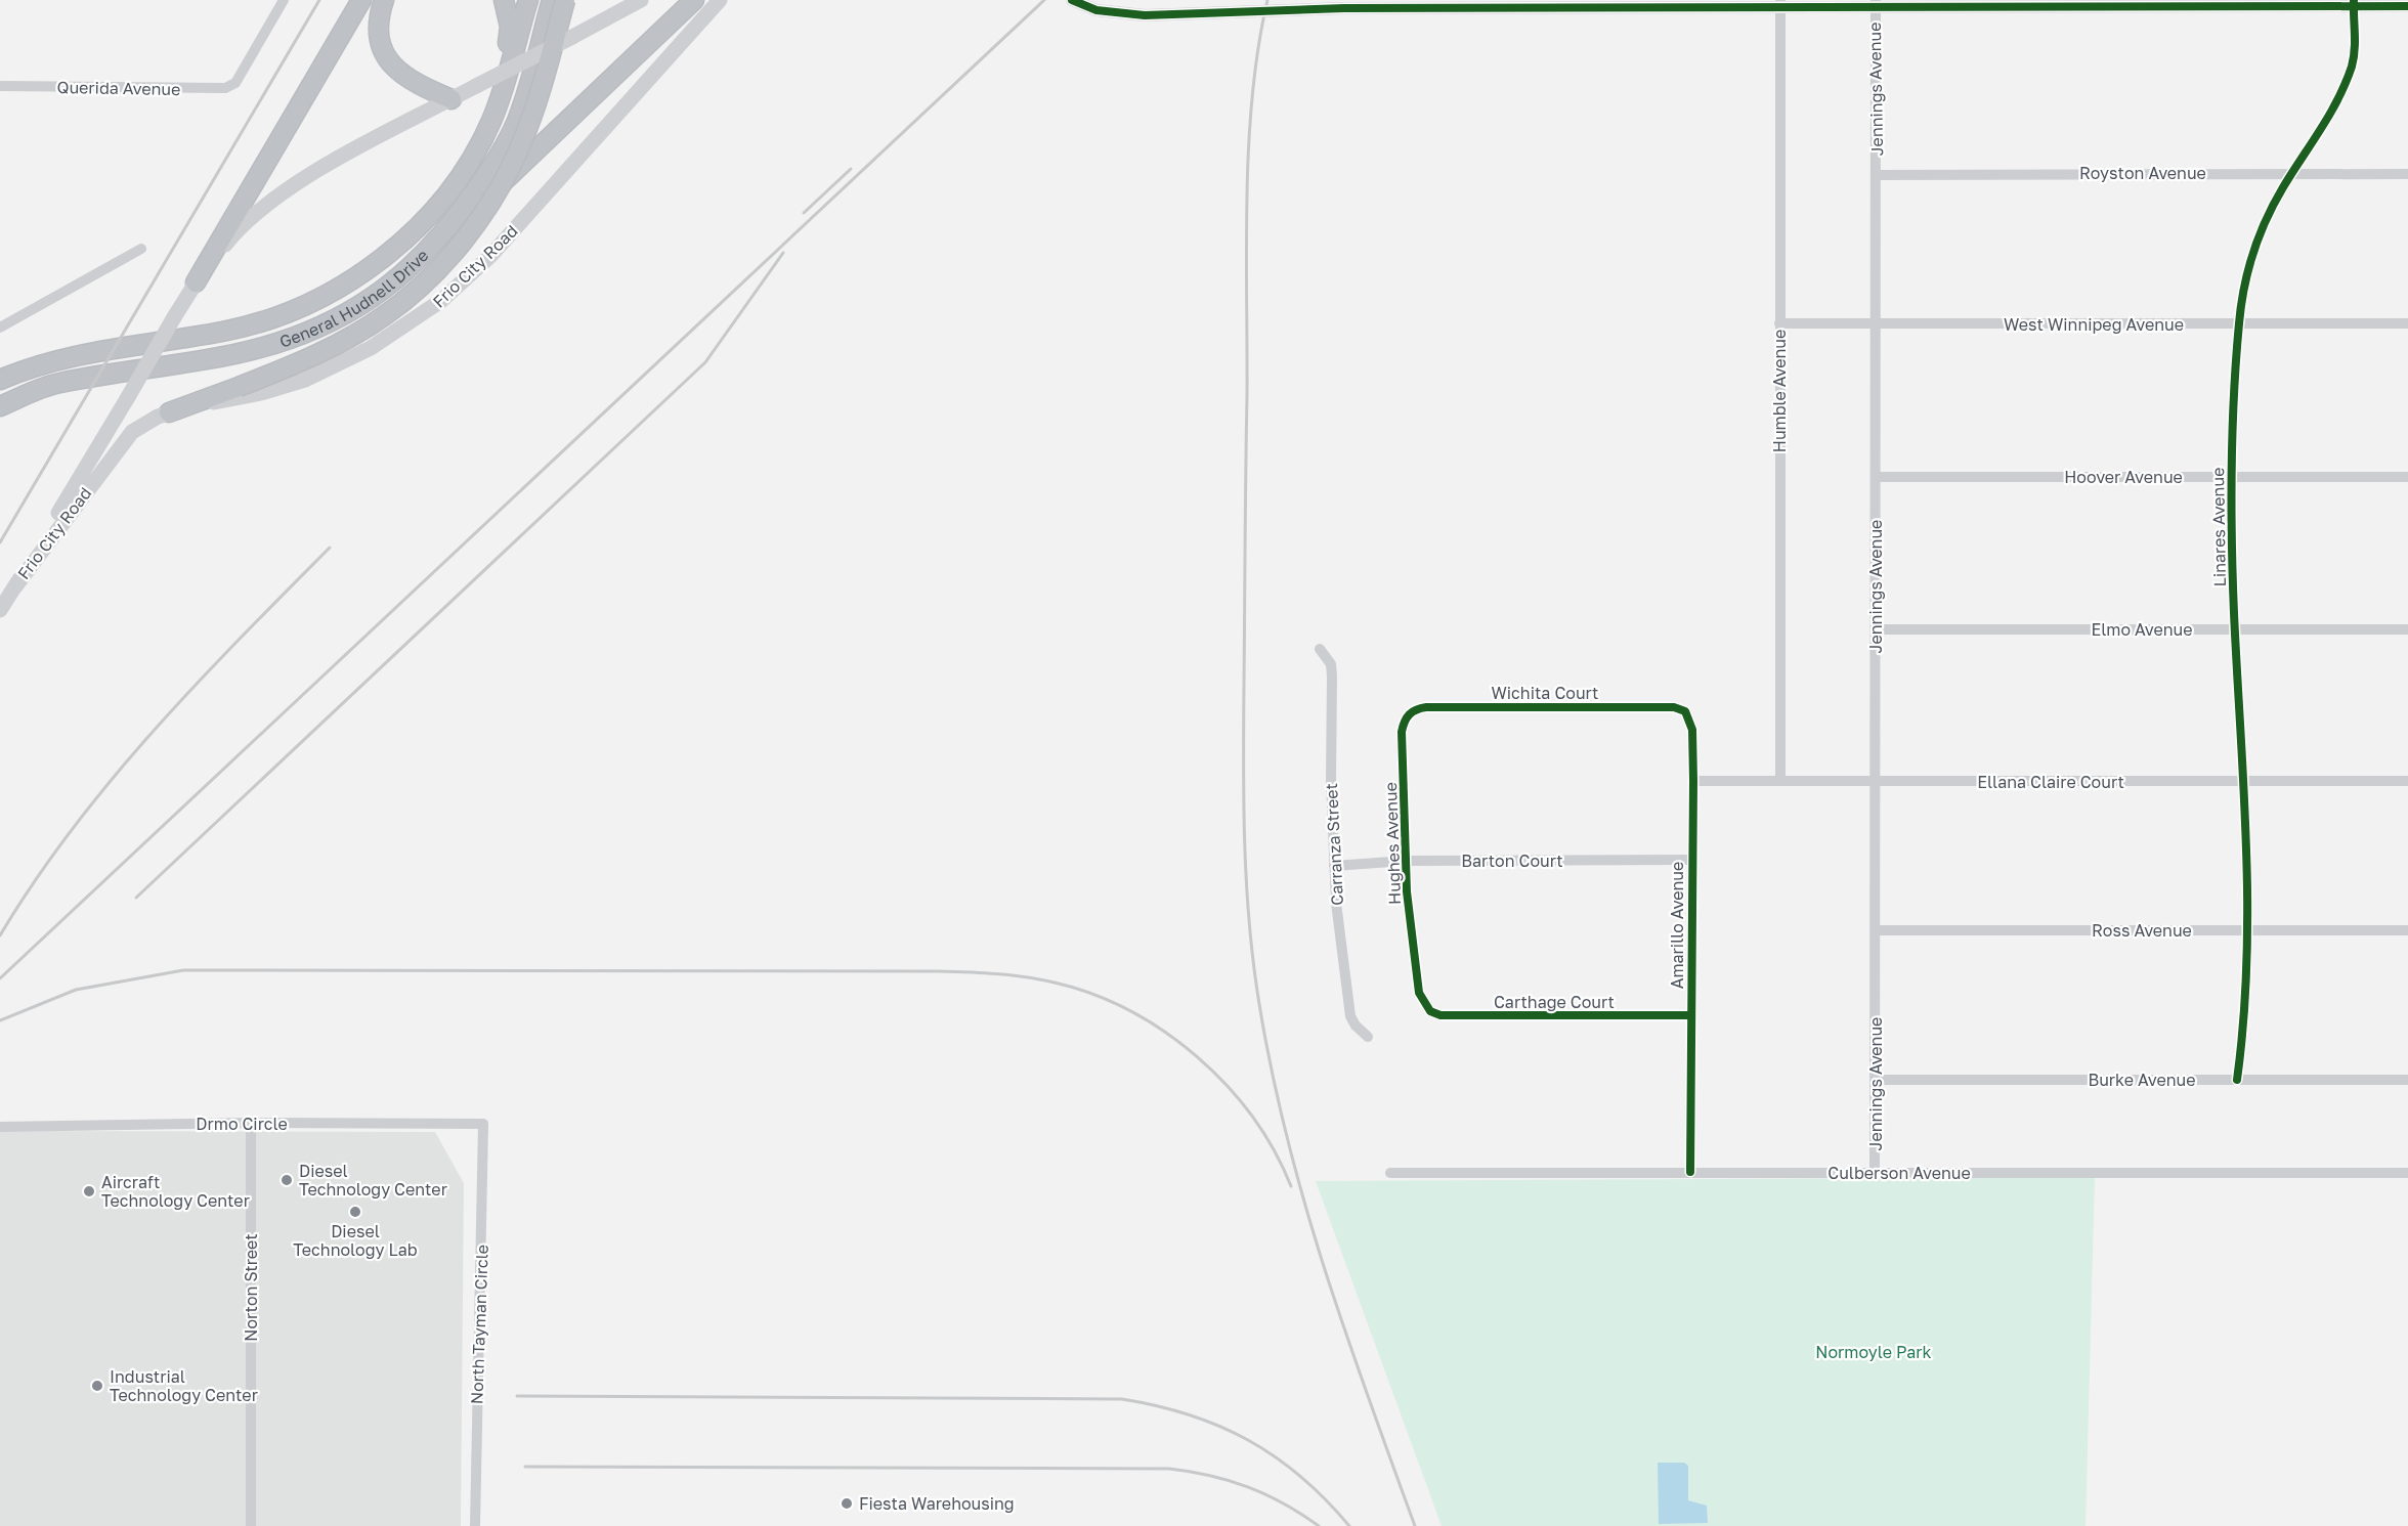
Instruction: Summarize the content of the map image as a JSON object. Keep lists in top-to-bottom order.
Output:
{
  "streets": {
    "highway": ["General Hudnell Drive"],
    "main road": ["Frio City Road"],
    "street": [
      "Querida Avenue",
      "Jennings Avenue",
      "Royston Avenue",
      "West Winnipeg Avenue",
      "Humble Avenue",
      "Hoover Avenue",
      "Linares Avenue",
      "Elmo Avenue",
      "Wichita Court",
      "Ellana Claire Court",
      "Hughes Avenue",
      "Carranza Street",
      "Barton Court",
      "Amarillo Avenue",
      "Ross Avenue",
      "Carthage Court",
      "Burke Avenue",
      "Drmo Circle",
      "Culberson Avenue",
      "Norton Street",
      "North Tayman Circle"
    ]
  },
  "crossings": [
    ["Jennings Avenue", "Royston Avenue"],
    ["Jennings Avenue", "West Winnipeg Avenue"],
    ["Jennings Avenue", "Hoover Avenue"],
    ["Jennings Avenue", "Elmo Avenue"],
    ["Jennings Avenue", "Ellana Claire Court"],
    ["Jennings Avenue", "Ross Avenue"],
    ["Jennings Avenue", "Burke Avenue"],
    ["Jennings Avenue", "Culberson Avenue"],
    ["Royston Avenue", "Linares Avenue"],
    ["West Winnipeg Avenue", "Humble Avenue"],
    ["West Winnipeg Avenue", "Linares Avenue"],
    ["Humble Avenue", "Ellana Claire Court"],
    ["Hoover Avenue", "Linares Avenue"],
    ["Linares Avenue", "Elmo Avenue"],
    ["Linares Avenue", "Ellana Claire Court"],
    ["Linares Avenue", "Ross Avenue"],
    ["Linares Avenue", "Burke Avenue"],
    ["Wichita Court", "Hughes Avenue"],
    ["Wichita Court", "Amarillo Avenue"],
    ["Ellana Claire Court", "Amarillo Avenue"],
    ["Hughes Avenue", "Barton Court"],
    ["Hughes Avenue", "Carthage Court"],
    ["Carranza Street", "Barton Court"],
    ["Barton Court", "Amarillo Avenue"],
    ["Amarillo Avenue", "Carthage Court"],
    ["Amarillo Avenue", "Culberson Avenue"],
    ["Drmo Circle", "Norton Street"],
    ["Drmo Circle", "North Tayman Circle"]
  ],
  "parks": ["Normoyle Park"],
  "places": [
    "Diesel Technology Center",
    "Aircraft Technology Center",
    "Diesel Technology Lab",
    "Industrial Technology Center",
    "Fiesta Warehousing"
  ]
}
